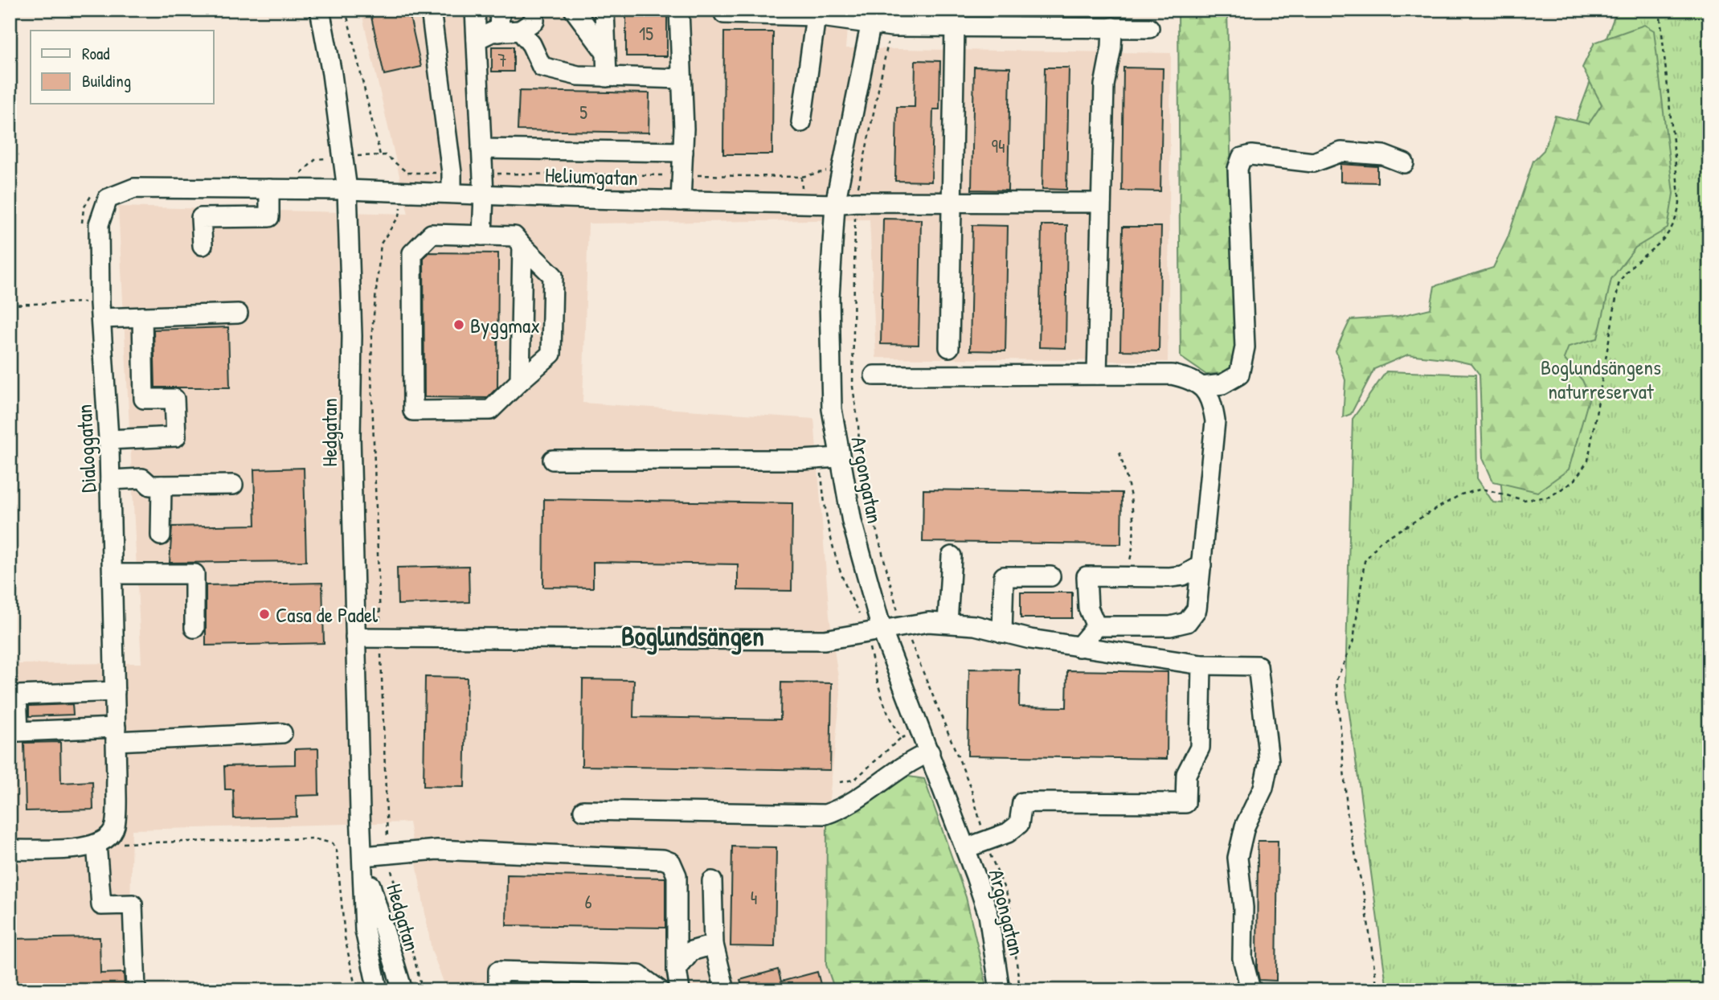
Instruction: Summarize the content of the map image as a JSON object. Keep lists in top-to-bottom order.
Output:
{
  "streets": {
    "street": [
      "Heliumgatan",
      "Hedgatan",
      "Dialoggatan",
      "Argongatan"
    ]
  },
  "crossings": [
    ["Heliumgatan", "Hedgatan"],
    ["Heliumgatan", "Dialoggatan"],
    ["Heliumgatan", "Argongatan"],
    ["Hedgatan", "Dialoggatan"]
  ],
  "districts": ["Boglundsängen"],
  "parks": ["Boglundsängens naturreservat"],
  "places": ["Byggmax", "Casa de Padel"],
  "house_numbers": [
    "15",
    "7",
    "5",
    "94",
    "4",
    "6"
  ],
  "legend": ["Road", "Building"]
}
